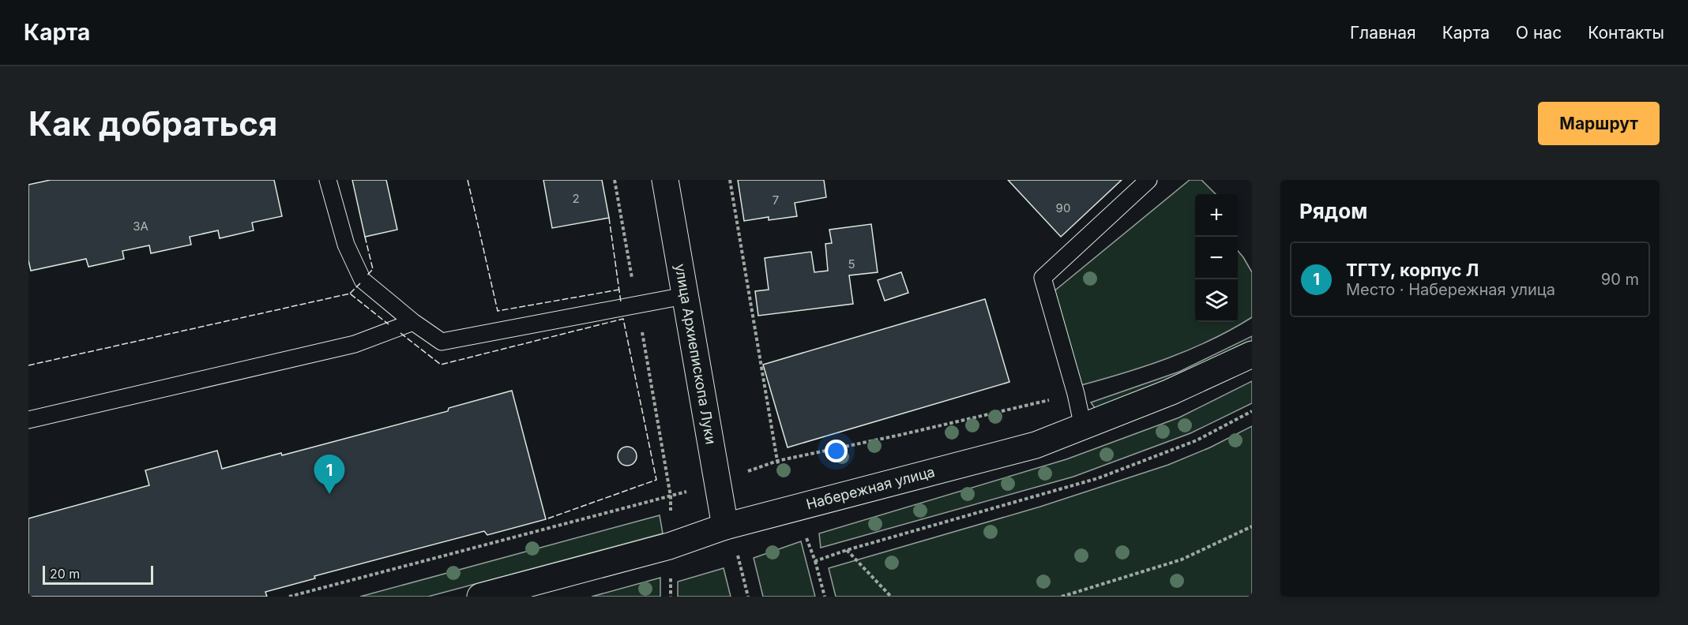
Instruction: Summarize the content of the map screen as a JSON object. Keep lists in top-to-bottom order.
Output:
{
  "streets": {
    "street": ["улица Архиепископа Луки", "Набережная улица"]
  },
  "crossings": [
    ["улица Архиепископа Луки", "Набережная улица"]
  ],
  "house_numbers": [
    "2",
    "7",
    "90",
    "3А",
    "5"
  ],
  "scale_bar": "20 m",
  "page": {
    "header": "Карта",
    "nav": [
      "Главная",
      "Карта",
      "О нас",
      "Контакты"
    ],
    "buttons": "Маршрут",
    "title": "Как добраться",
    "heading": "Рядом",
    "map_buttons": ["+", "−"],
    "list": [
      {
        "mark": "1",
        "name": "ТГТУ, корпус Л",
        "note": "Место · Набережная улица",
        "value": "90 m"
      }
    ],
    "pins": "1",
    "scale": "20 m"
  }
}
